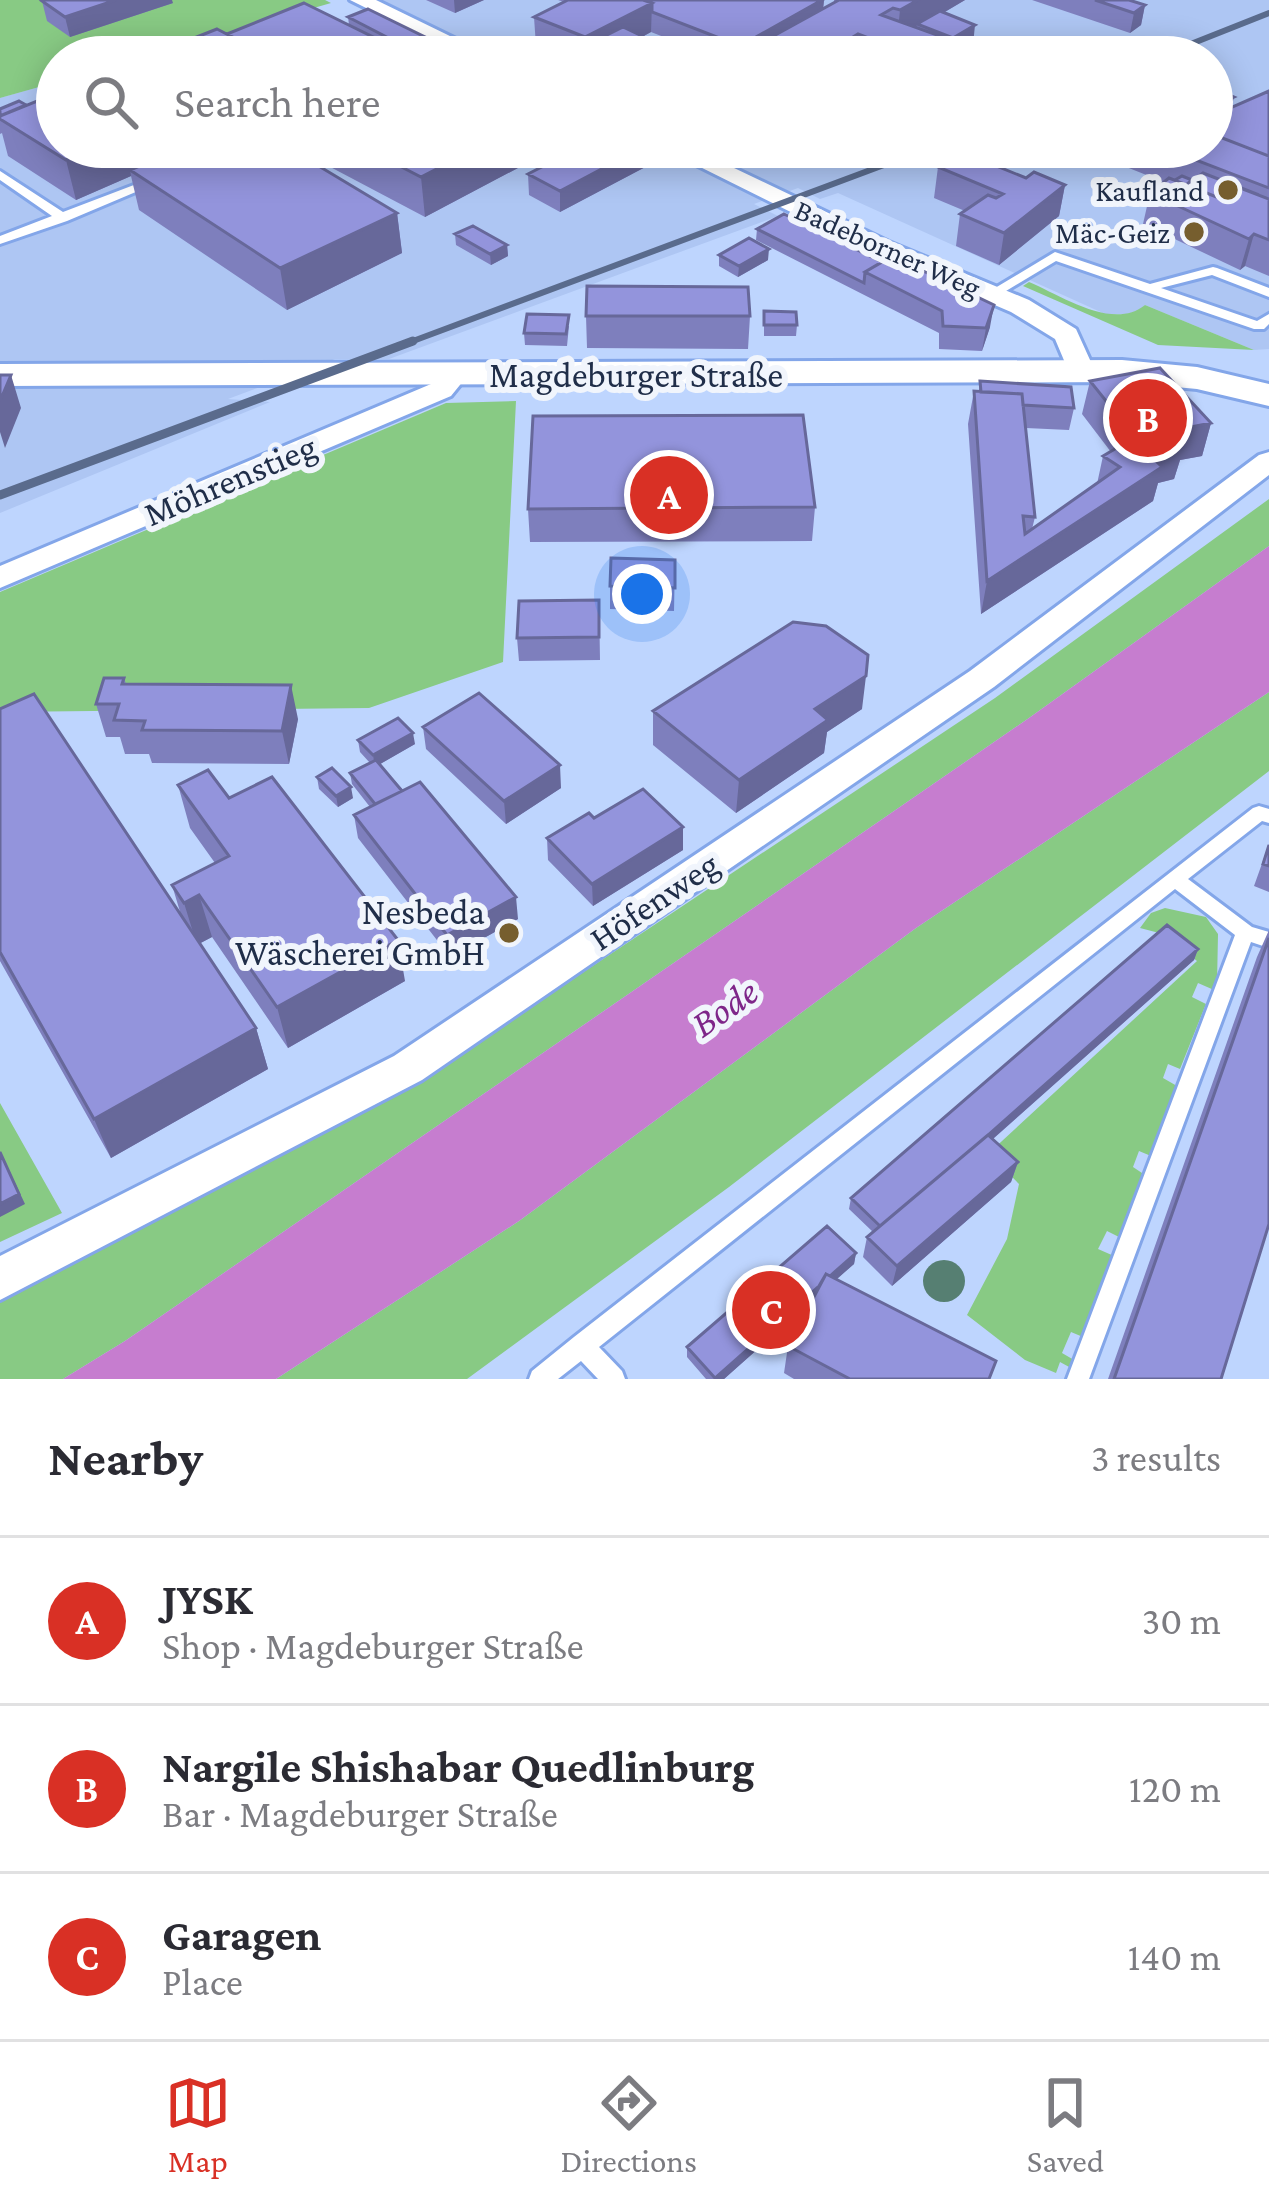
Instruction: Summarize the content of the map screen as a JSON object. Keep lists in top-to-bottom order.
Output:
{
  "streets": {
    "main road": ["Magdeburger Straße"],
    "street": ["Badeborner Weg", "Möhrenstieg", "Höfenweg"]
  },
  "crossings": [
    ["Badeborner Weg", "Magdeburger Straße"],
    ["Magdeburger Straße", "Möhrenstieg"]
  ],
  "water": ["Bode"],
  "places": ["Kaufland", "Mäc-Geiz", "Nesbeda Wäscherei GmbH"],
  "page": {
    "search": "Search here",
    "pins": ["B", "A", "C"],
    "heading": ["Nearby", "3 results"],
    "list": [
      {
        "mark": "A",
        "name": "JYSK",
        "note": "Shop · Magdeburger Straße",
        "value": "30 m"
      },
      {
        "mark": "B",
        "name": "Nargile Shishabar Quedlinburg",
        "note": "Bar · Magdeburger Straße",
        "value": "120 m"
      },
      {
        "mark": "C",
        "name": "Garagen",
        "note": "Place",
        "value": "140 m"
      }
    ],
    "nav": ["Map", "Directions", "Saved"]
  }
}
